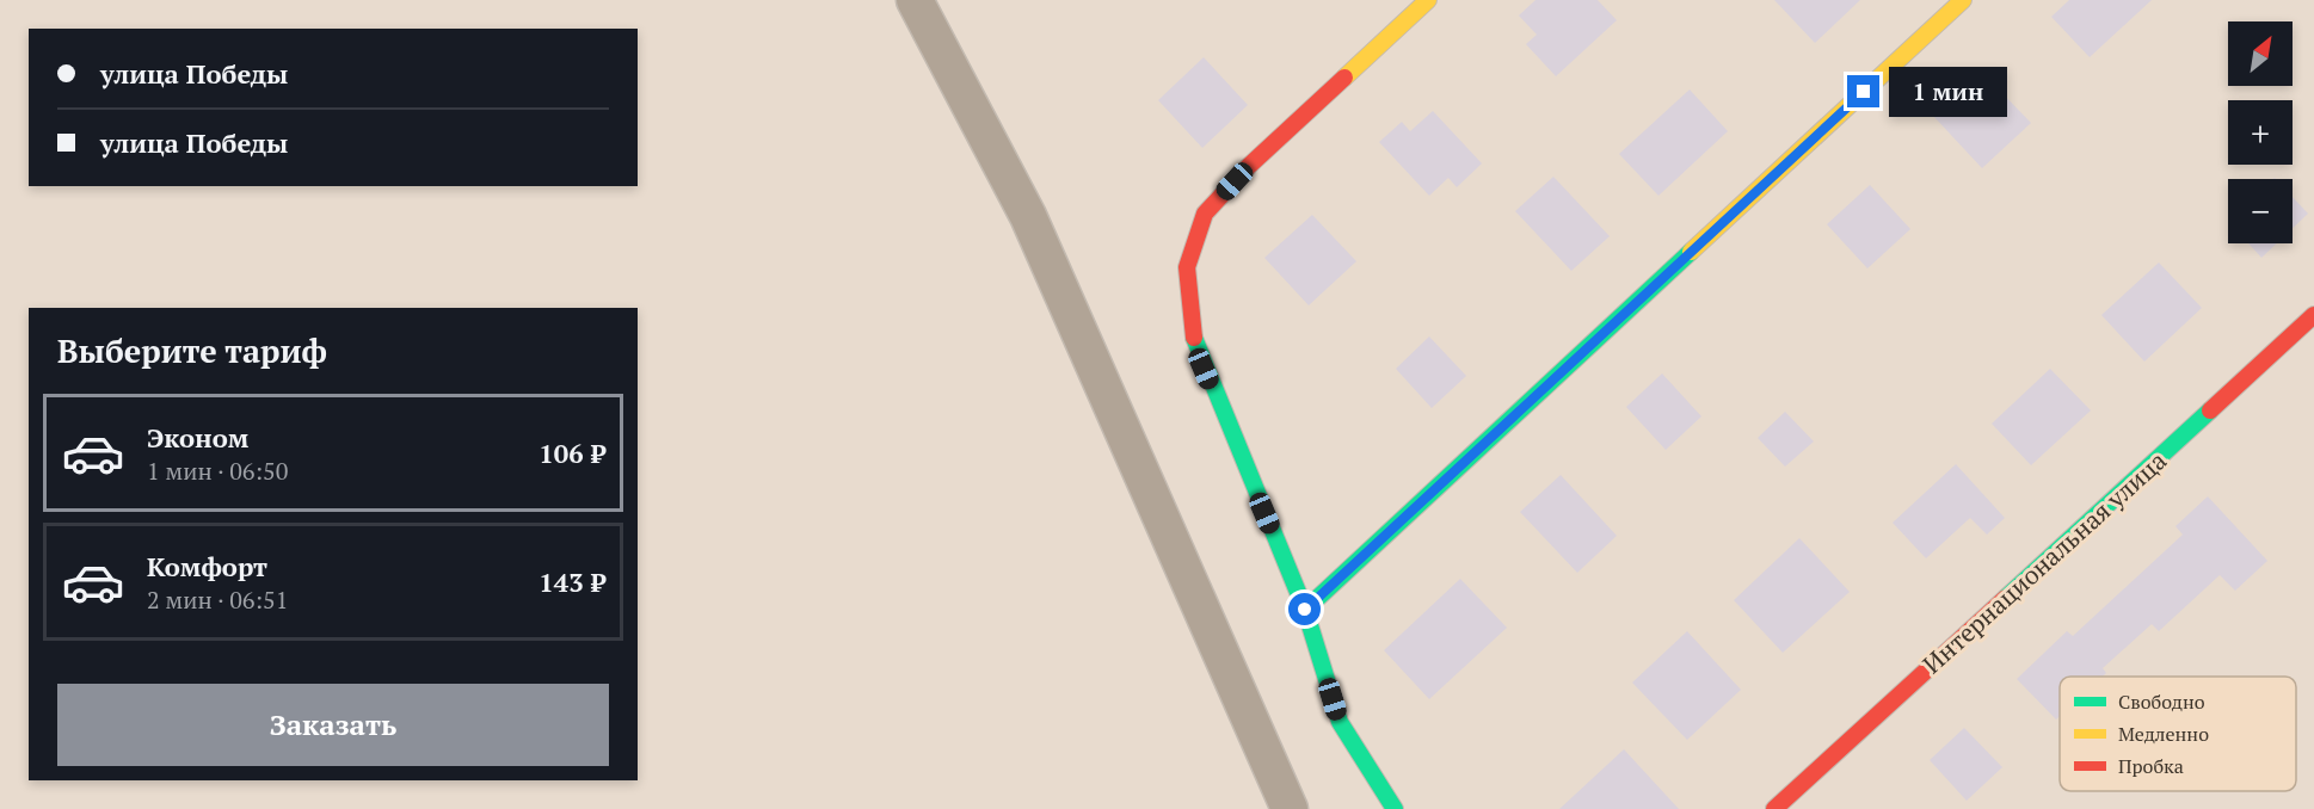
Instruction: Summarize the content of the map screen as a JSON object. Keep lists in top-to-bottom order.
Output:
{
  "streets": {
    "street": ["Интернациональная улица"]
  },
  "legend": ["Свободно", "Медленно", "Пробка"],
  "north": "top right",
  "page": {
    "map_buttons": ["+", "−"],
    "banner": ["улица Победы", "улица Победы"],
    "bubble": "1 мин",
    "heading": "Выберите тариф",
    "list": [
      {
        "name": "Эконом",
        "note": "1 мин · 06:50",
        "value": "106 ₽"
      },
      {
        "name": "Комфорт",
        "note": "2 мин · 06:51",
        "value": "143 ₽"
      }
    ],
    "buttons": "Заказать"
  }
}
